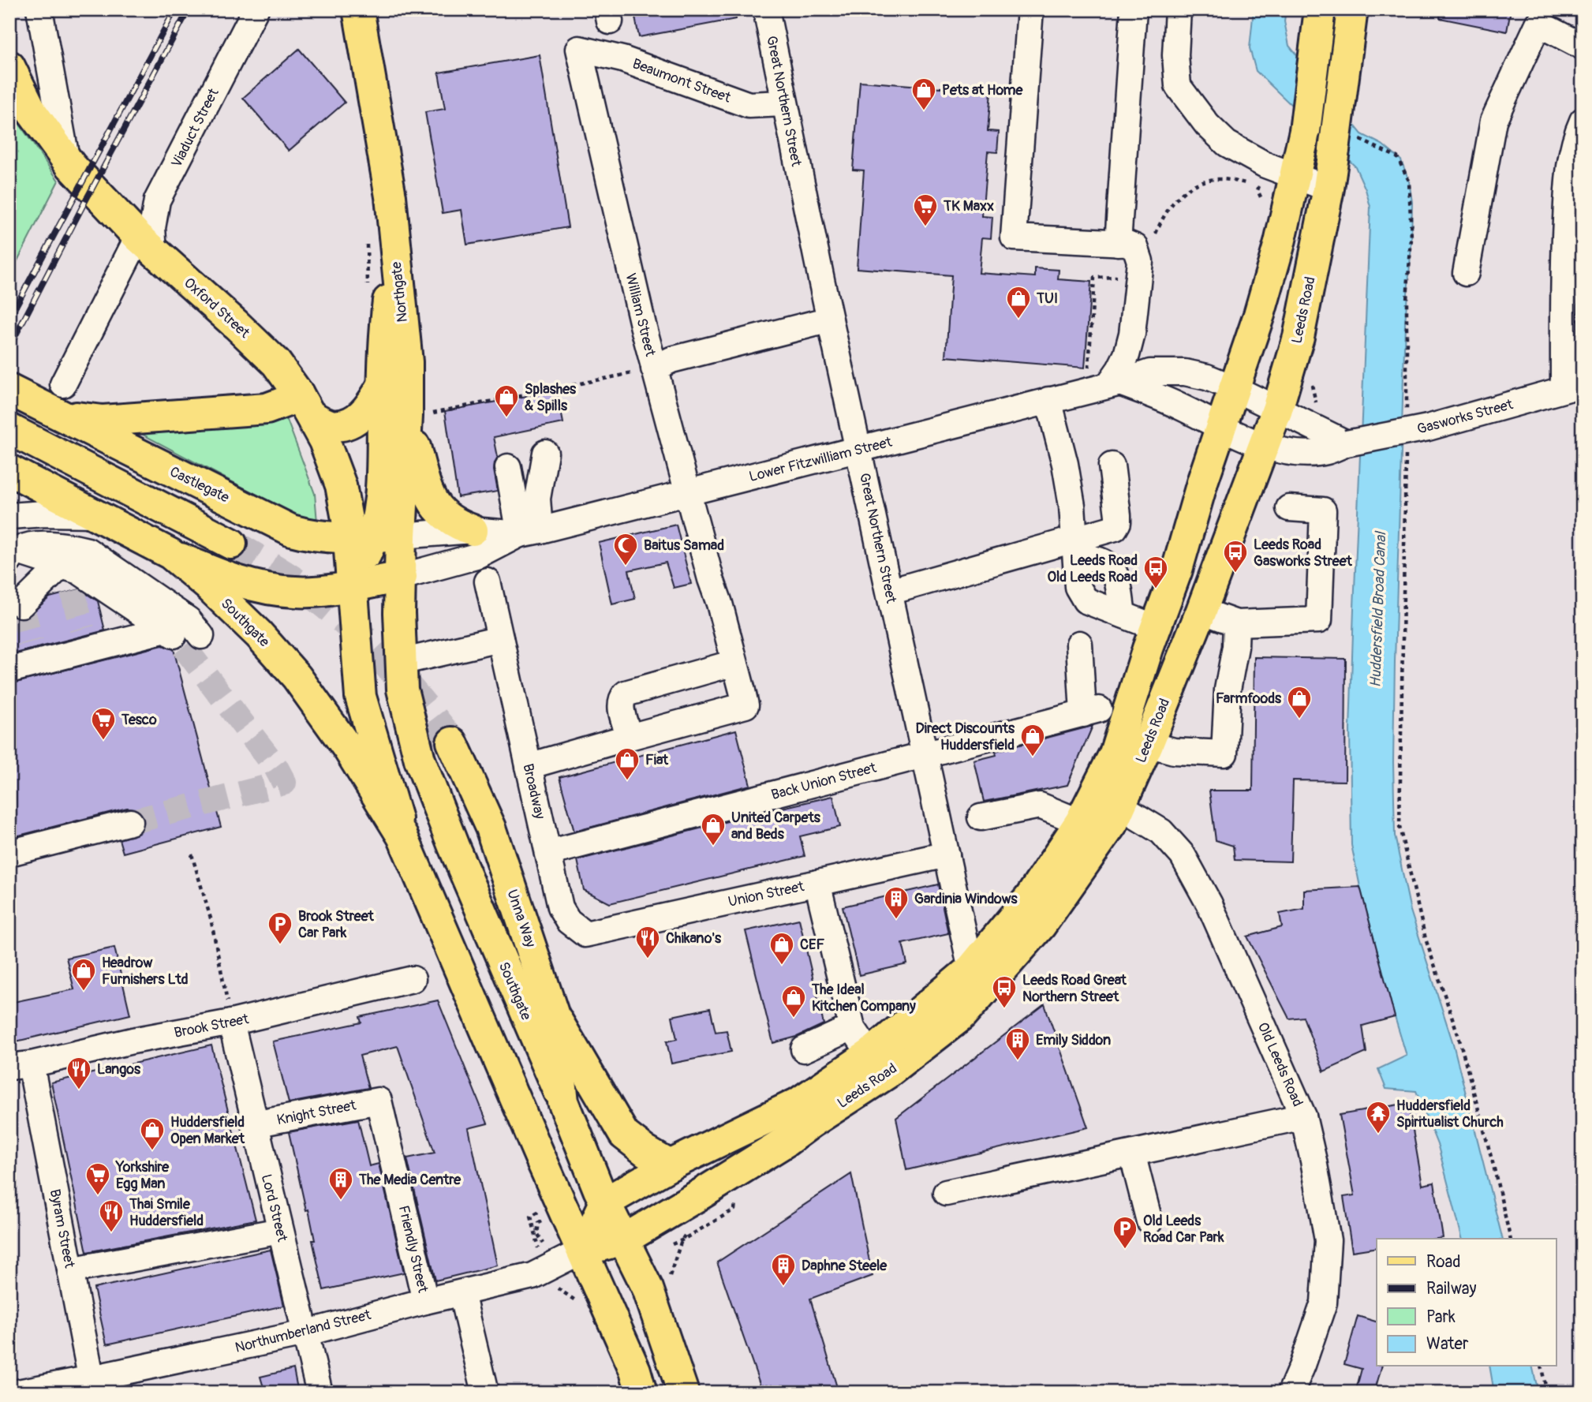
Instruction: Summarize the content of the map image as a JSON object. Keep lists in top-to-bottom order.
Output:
{
  "streets": {
    "main road": [
      "Northgate",
      "Oxford Street",
      "Leeds Road",
      "Castlegate",
      "Southgate",
      "Unna Way"
    ],
    "street": [
      "Beaumont Street",
      "Great Northern Street",
      "Viaduct Street",
      "William Street",
      "Gasworks Street",
      "Lower Fitzwilliam Street",
      "Back Union Street",
      "Broadway",
      "Union Street",
      "Brook Street",
      "Old Leeds Road",
      "Knight Street",
      "Lord Street",
      "Byram Street",
      "Friendly Street",
      "Northumberland Street"
    ]
  },
  "crossings": [
    ["Beaumont Street", "Great Northern Street"],
    ["Beaumont Street", "William Street"],
    ["Great Northern Street", "Leeds Road"],
    ["Great Northern Street", "Lower Fitzwilliam Street"],
    ["Great Northern Street", "Back Union Street"],
    ["Great Northern Street", "Union Street"],
    ["Viaduct Street", "Oxford Street"],
    ["Northgate", "Oxford Street"],
    ["Northgate", "Lower Fitzwilliam Street"],
    ["Northgate", "Castlegate"],
    ["Northgate", "Southgate"],
    ["Oxford Street", "Lower Fitzwilliam Street"],
    ["Oxford Street", "Castlegate"],
    ["Leeds Road", "Gasworks Street"],
    ["Leeds Road", "Lower Fitzwilliam Street"],
    ["Leeds Road", "Southgate"],
    ["Leeds Road", "Old Leeds Road"],
    ["Leeds Road", "Northumberland Street"],
    ["William Street", "Lower Fitzwilliam Street"],
    ["Lower Fitzwilliam Street", "Castlegate"],
    ["Lower Fitzwilliam Street", "Southgate"],
    ["Southgate", "Unna Way"],
    ["Southgate", "Northumberland Street"],
    ["Back Union Street", "Broadway"],
    ["Broadway", "Union Street"],
    ["Brook Street", "Lord Street"],
    ["Brook Street", "Byram Street"],
    ["Knight Street", "Lord Street"],
    ["Knight Street", "Friendly Street"],
    ["Lord Street", "Northumberland Street"],
    ["Byram Street", "Northumberland Street"],
    ["Friendly Street", "Northumberland Street"]
  ],
  "water": ["Huddersfield Broad Canal"],
  "places": {
    "shop": [
      "Pets at Home",
      "TUI",
      "Splashes & Spills",
      "Farmfoods",
      "Direct Discounts Huddersfield",
      "Fiat",
      "United Carpets and Beds",
      "CEF",
      "Headrow Furnishers Ltd",
      "The Ideal Kitchen Company",
      "Huddersfield Open Market"
    ],
    "supermarket": ["TK Maxx", "Tesco", "Yorkshire Egg Man"],
    "mosque": ["Baitus Samad"],
    "bus stop": ["Leeds Road Gasworks Street", "Leeds Road Old Leeds Road", "Leeds Road Great Northern Street"],
    "building": [
      "Gardinia Windows",
      "Emily Siddon",
      "The Media Centre",
      "Daphne Steele"
    ],
    "parking": ["Brook Street Car Park", "Old Leeds Road Car Park"],
    "restaurant": ["Chikano's", "Langos", "Thai Smile Huddersfield"],
    "temple": ["Huddersfield Spiritualist Church"]
  },
  "legend": [
    "Road",
    "Railway",
    "Park",
    "Water"
  ]
}
